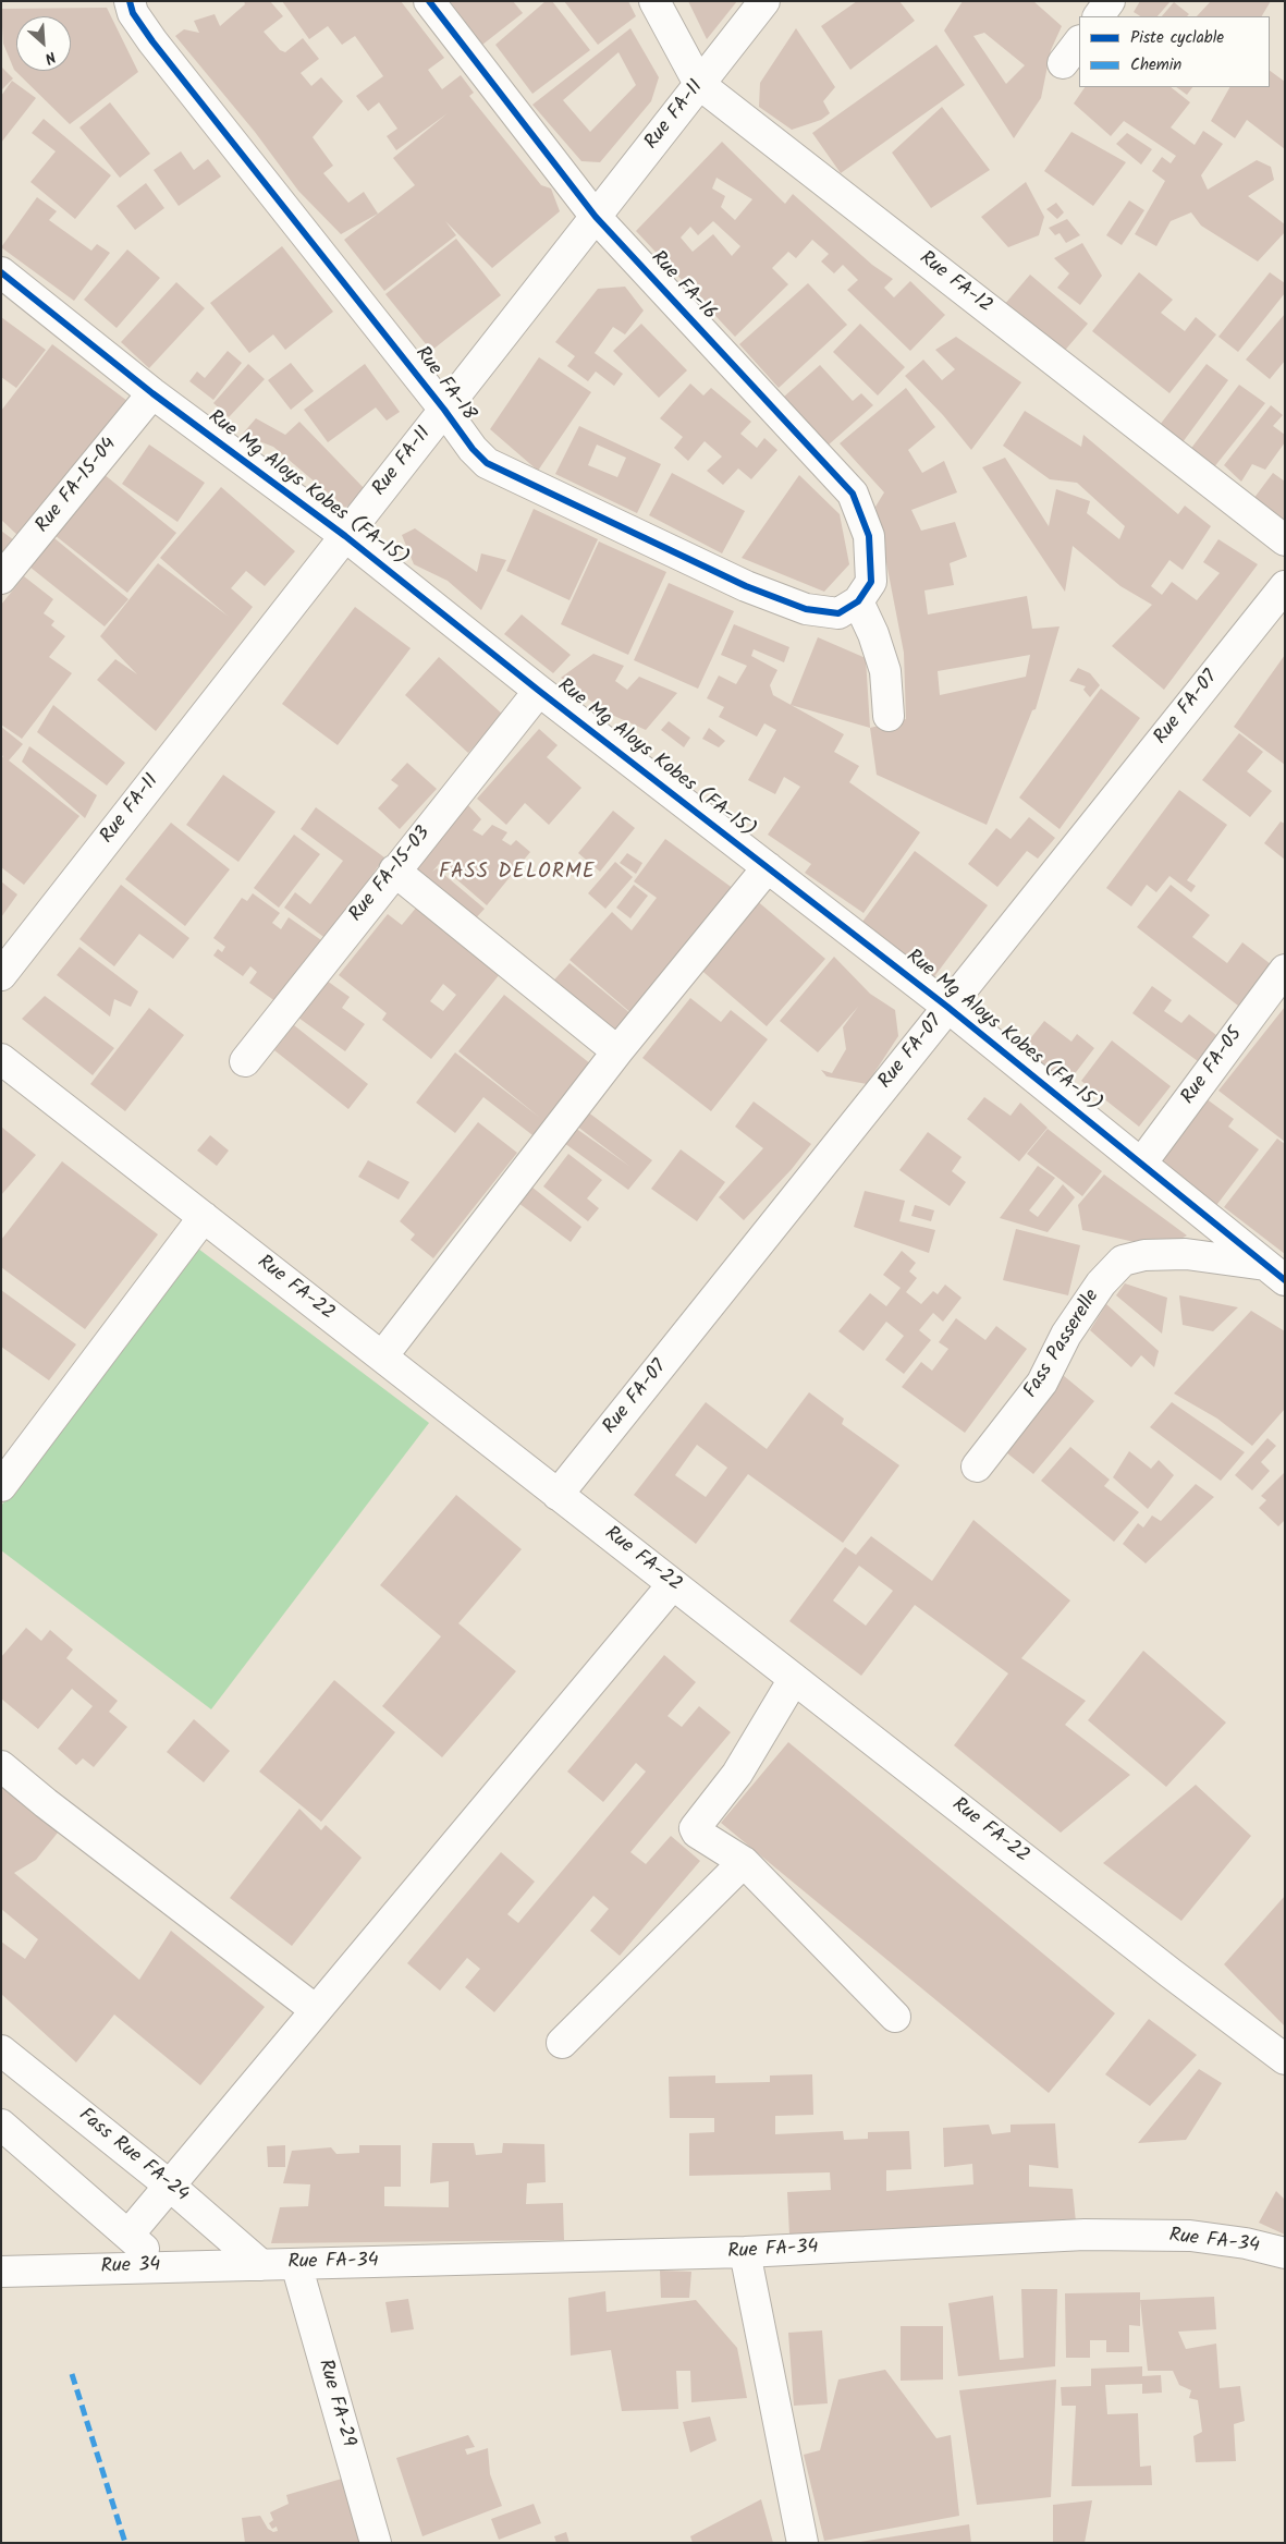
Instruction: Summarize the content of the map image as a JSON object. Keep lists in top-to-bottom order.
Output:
{
  "streets": {
    "street": [
      "Rue FA-11",
      "Rue FA-12",
      "Rue FA-16",
      "Rue FA-18",
      "Rue FA-15-04",
      "Rue Mg Aloys Kobes (FA-15)",
      "Rue FA-07",
      "Rue FA-15-03",
      "Rue FA-05",
      "Rue FA-22",
      "Fass Passerelle",
      "Fass Rue FA-24",
      "Rue FA-34",
      "Rue 34",
      "Rue FA-29"
    ]
  },
  "crossings": [
    ["Rue FA-11", "Rue FA-12"],
    ["Rue FA-11", "Rue FA-16"],
    ["Rue FA-11", "Rue FA-18"],
    ["Rue FA-11", "Rue Mg Aloys Kobes (FA-15)"],
    ["Rue FA-16", "Rue FA-18"],
    ["Rue FA-15-04", "Rue Mg Aloys Kobes (FA-15)"],
    ["Rue Mg Aloys Kobes (FA-15)", "Rue FA-07"],
    ["Rue Mg Aloys Kobes (FA-15)", "Rue FA-15-03"],
    ["Rue Mg Aloys Kobes (FA-15)", "Rue FA-05"],
    ["Rue Mg Aloys Kobes (FA-15)", "Fass Passerelle"],
    ["Rue FA-07", "Rue FA-22"],
    ["Fass Rue FA-24", "Rue FA-34"],
    ["Fass Rue FA-24", "Rue 34"],
    ["Rue FA-34", "Rue 34"],
    ["Rue FA-34", "Rue FA-29"]
  ],
  "districts": ["FASS DELORME"],
  "legend": ["Piste cyclable", "Chemin"],
  "north": "bottom right"
}
